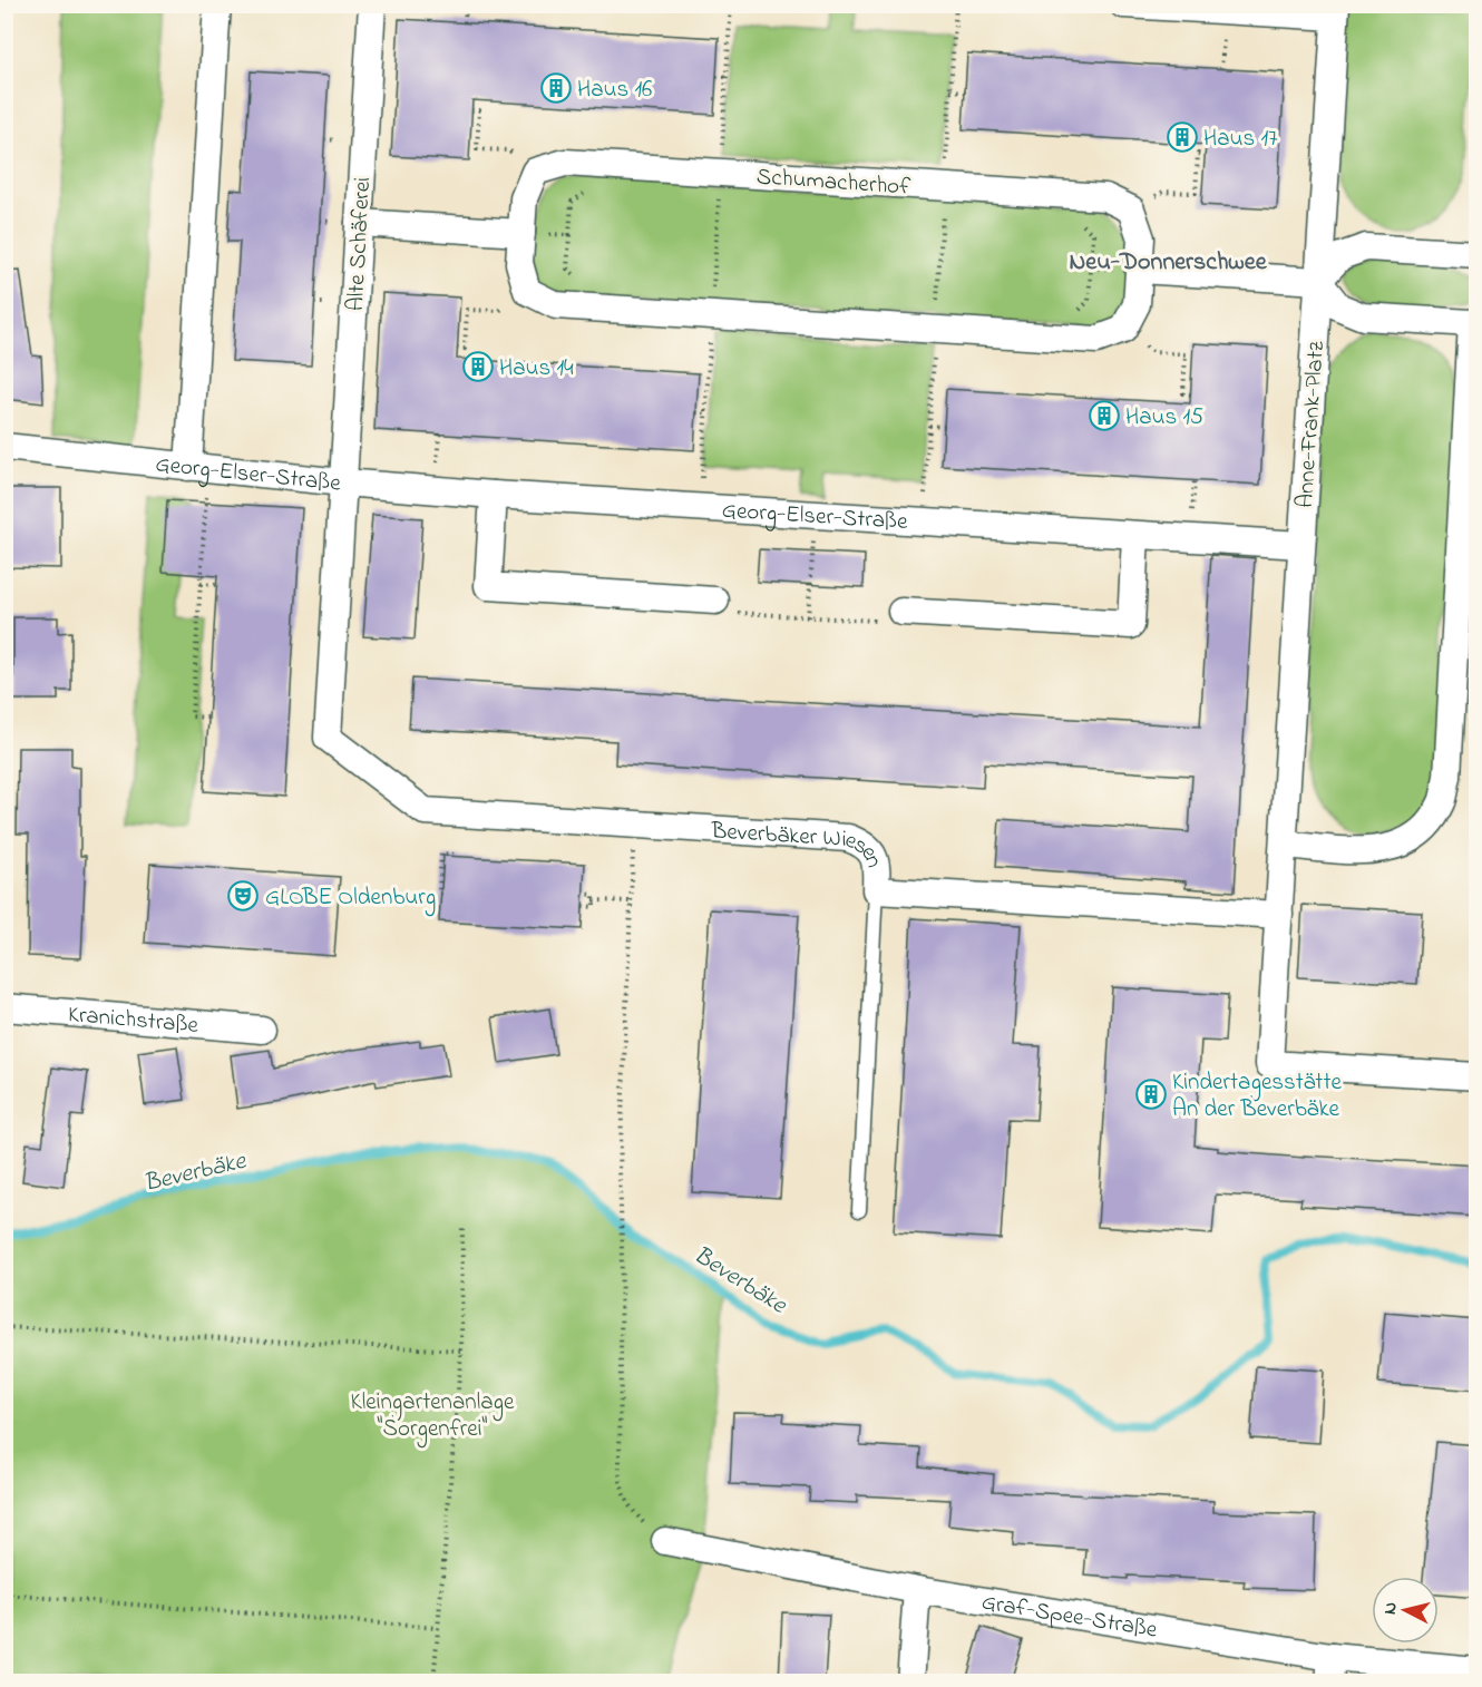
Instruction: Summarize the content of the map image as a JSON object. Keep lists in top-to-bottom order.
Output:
{
  "streets": {
    "street": [
      "Schumacherhof",
      "Alte Schäferei",
      "Anne-Frank-Platz",
      "Georg-Elser-Straße",
      "Beverbäker Wiesen",
      "Kranichstraße",
      "Graf-Spee-Straße"
    ]
  },
  "crossings": [
    ["Alte Schäferei", "Georg-Elser-Straße"],
    ["Alte Schäferei", "Beverbäker Wiesen"],
    ["Anne-Frank-Platz", "Georg-Elser-Straße"],
    ["Anne-Frank-Platz", "Beverbäker Wiesen"],
    ["Georg-Elser-Straße", "Beverbäker Wiesen"]
  ],
  "districts": ["Neu-Donnerschwee"],
  "water": ["Beverbäke"],
  "parks": ["Kleingartenanlage \"Sorgenfrei\""],
  "places": {
    "building": [
      "Haus 16",
      "Haus 17",
      "Haus 14",
      "Haus 15",
      "Kindertagesstätte An der Beverbäke"
    ],
    "theatre": ["GLOBE Oldenburg"]
  },
  "north": "left"
}
